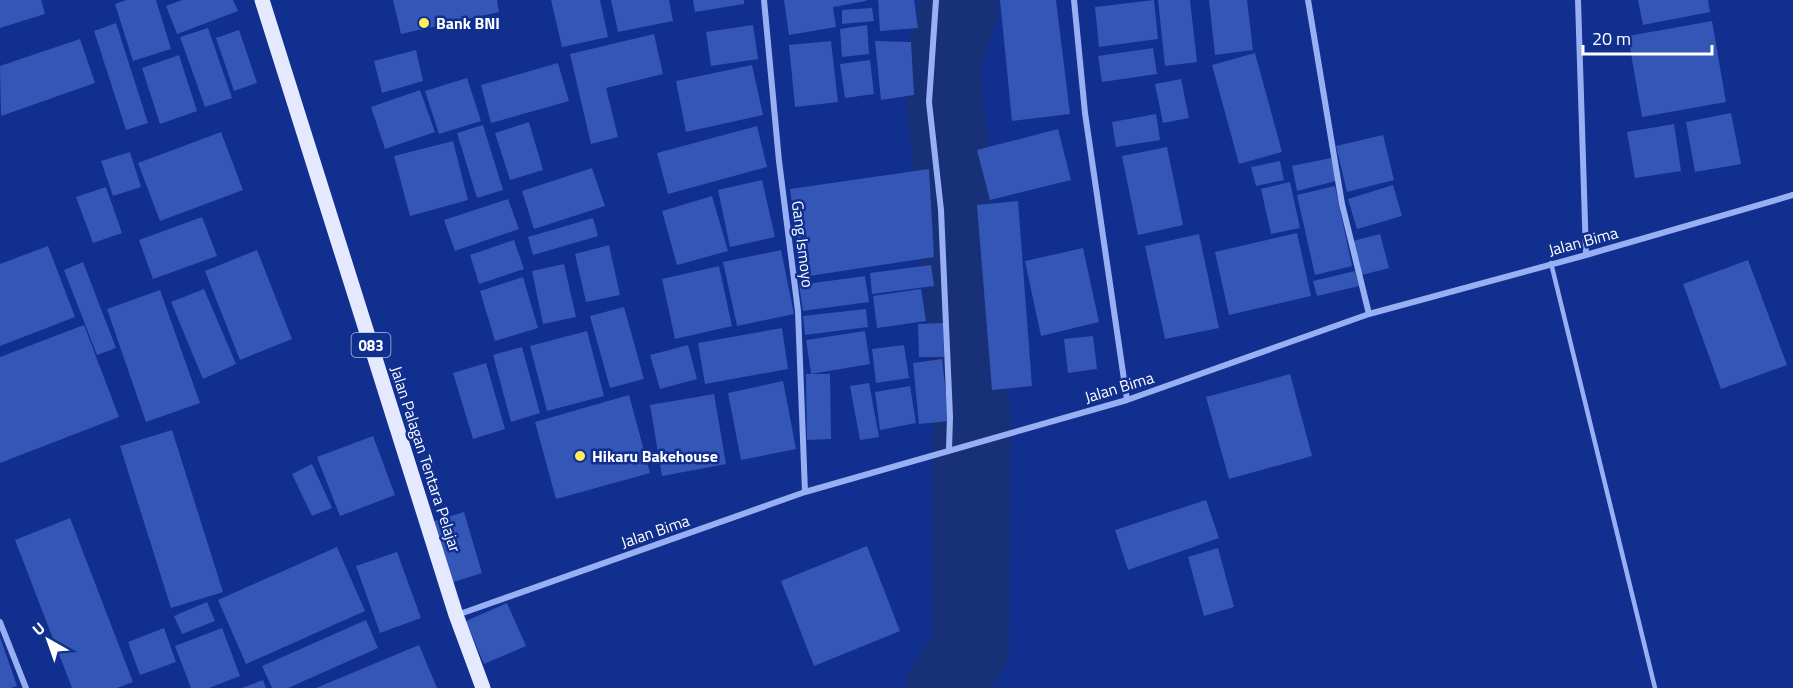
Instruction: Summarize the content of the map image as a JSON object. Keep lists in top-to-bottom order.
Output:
{
  "streets": {
    "main road": ["083", "Jalan Palagan Tentara Pelajar"],
    "street": ["Jalan Bima", "Gang Ismoyo"]
  },
  "crossings": [
    ["Jalan Bima", "Gang Ismoyo"],
    ["Jalan Bima", "Jalan Palagan Tentara Pelajar"]
  ],
  "places": ["Bank BNI", "Hikaru Bakehouse"],
  "scale_bar": "20 m",
  "north": "top left"
}
